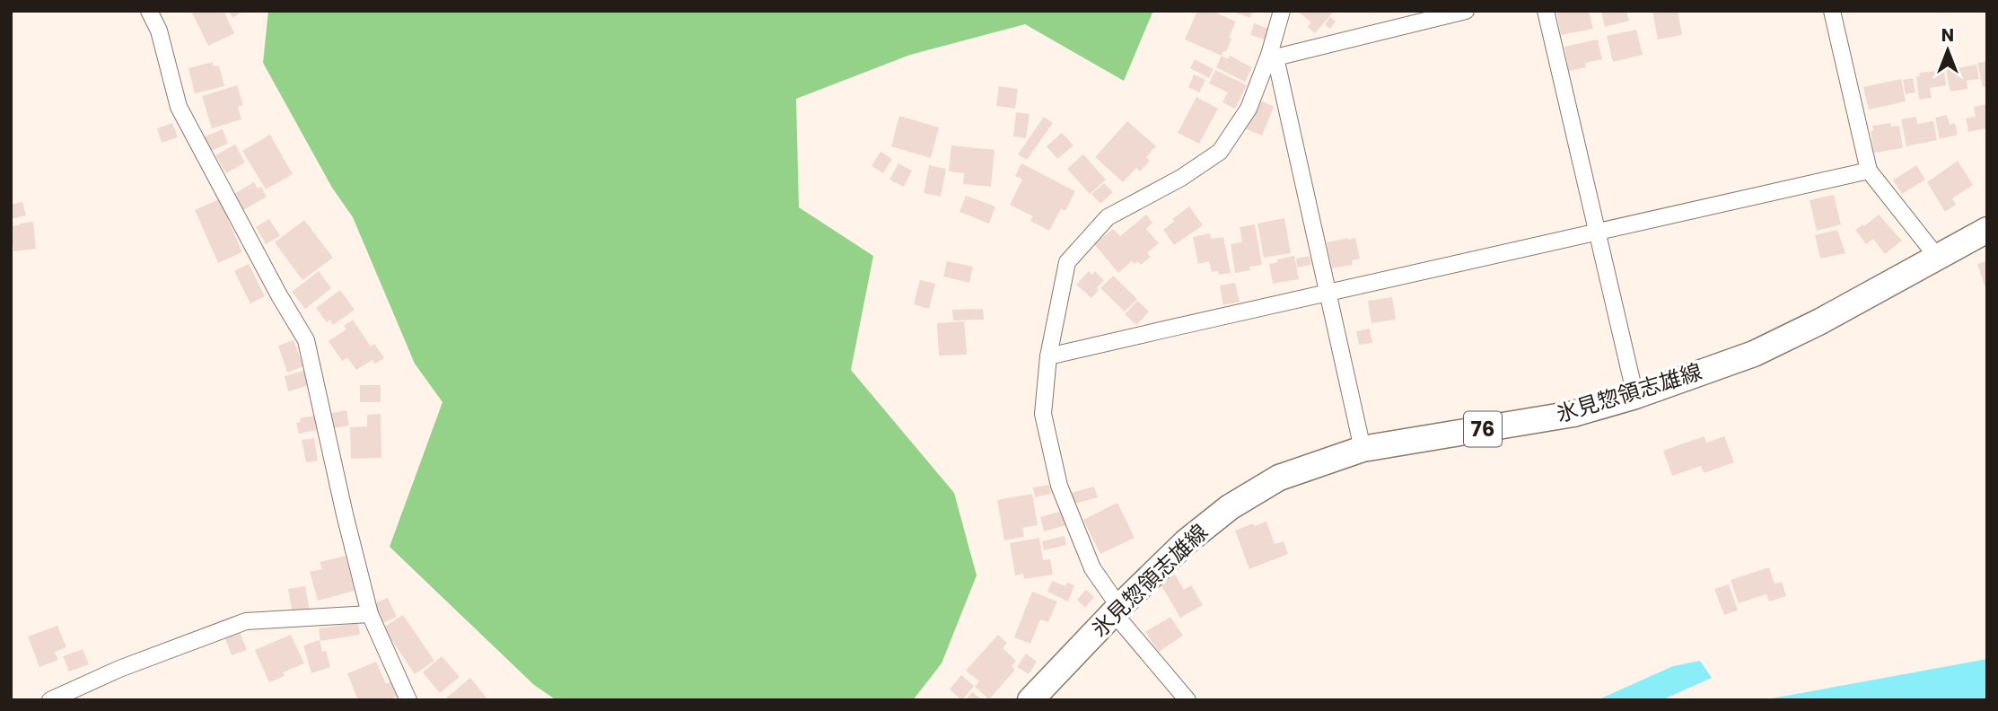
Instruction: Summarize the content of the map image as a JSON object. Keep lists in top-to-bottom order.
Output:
{
  "streets": {
    "main road": ["氷見惣領志雄線", "76"]
  },
  "north": "top"
}
